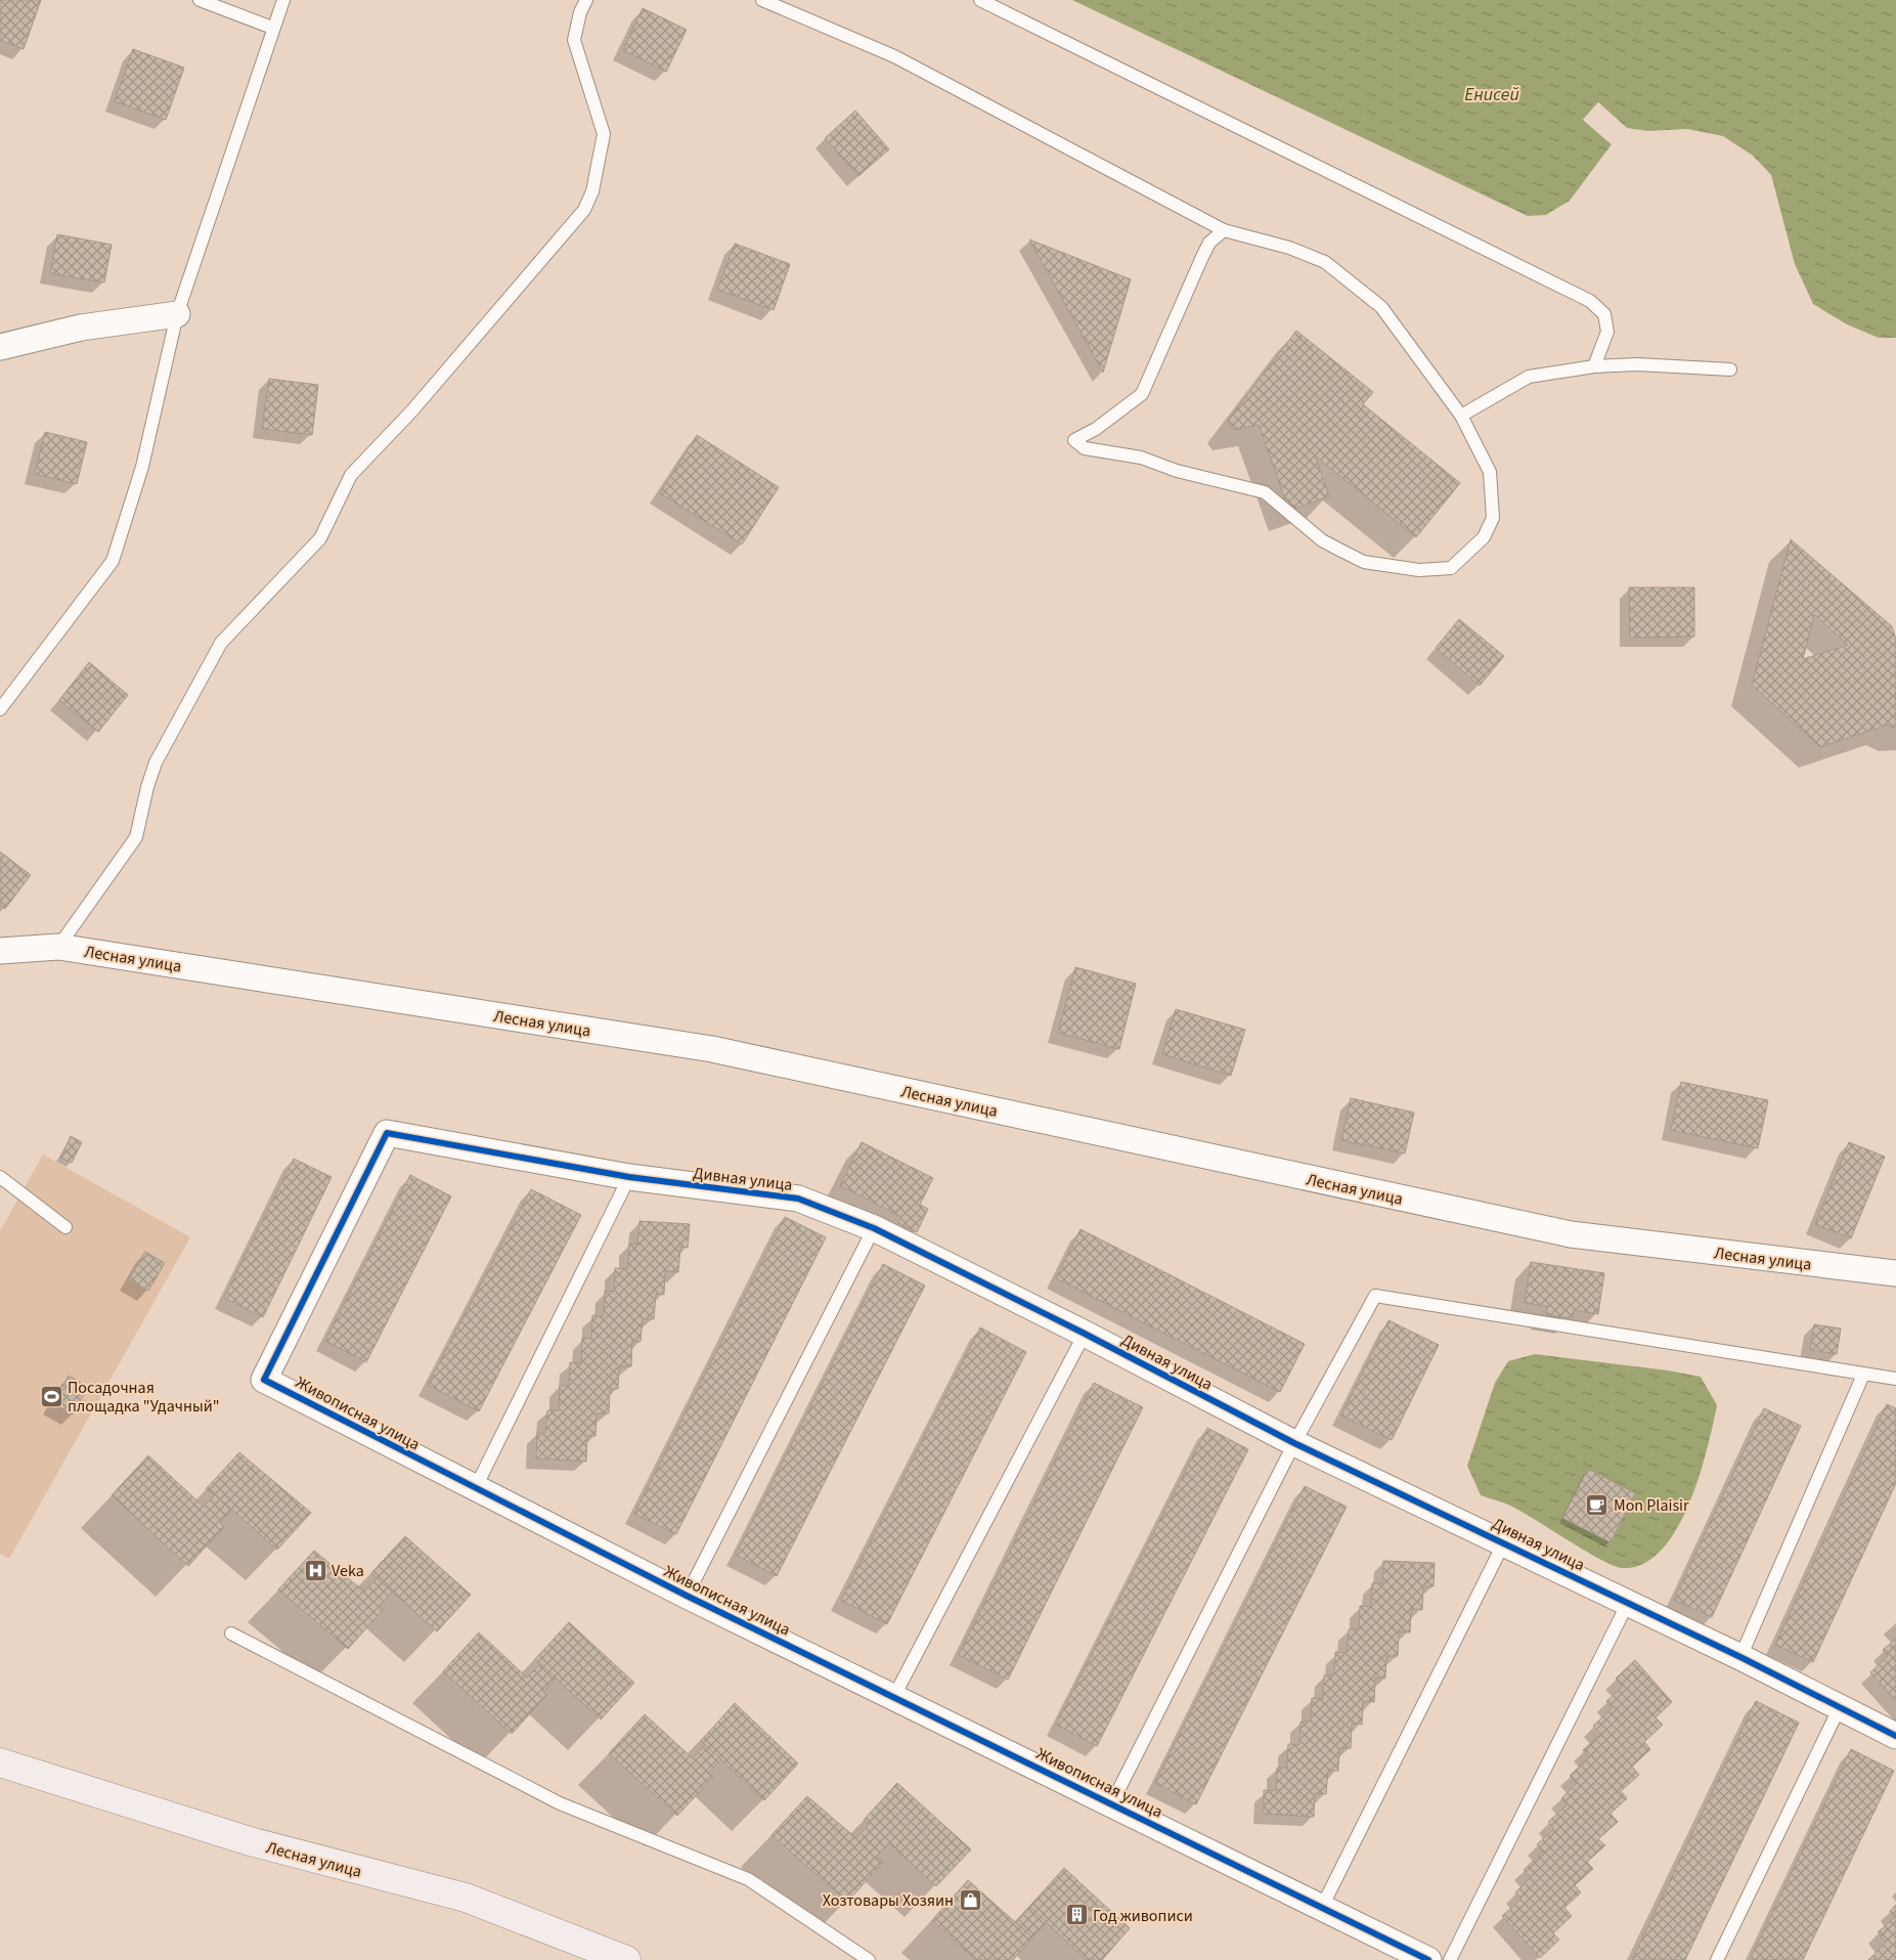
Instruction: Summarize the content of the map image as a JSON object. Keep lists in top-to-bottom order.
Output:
{
  "streets": {
    "main road": ["Лесная улица"],
    "street": ["Дивная улица", "Живописная улица"]
  },
  "crossings": [
    ["Дивная улица", "Живописная улица"]
  ],
  "water": ["Енисей"],
  "places": {
    "sports": ["Посадочная площадка \"Удачный\""],
    "cafe": ["Mon Plaisir"],
    "hospital": ["Veka"],
    "shop": ["Хозтовары Хозяин"],
    "building": ["Год живописи"]
  }
}
